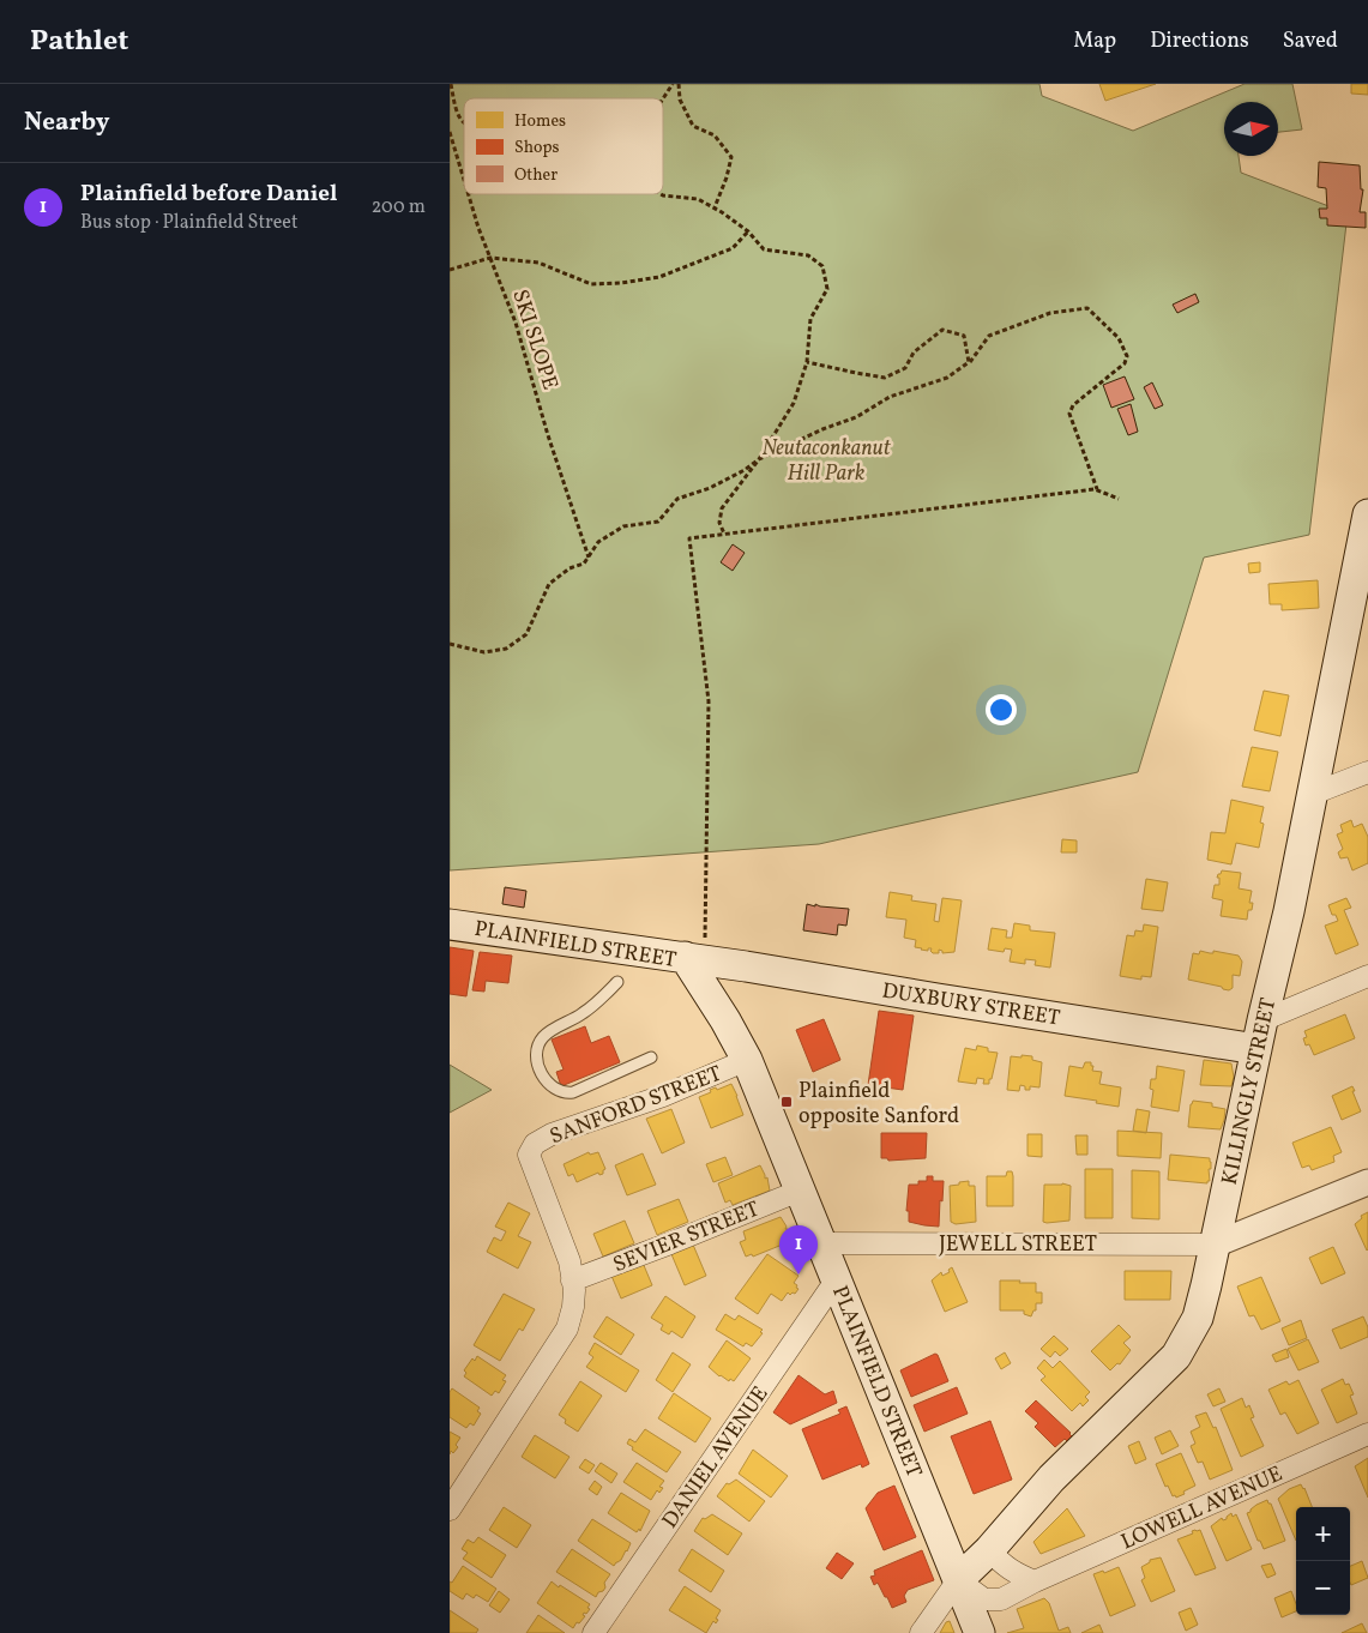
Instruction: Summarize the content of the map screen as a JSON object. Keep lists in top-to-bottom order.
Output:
{
  "streets": {
    "main road": ["PLAINFIELD STREET", "DUXBURY STREET", "KILLINGLY STREET"],
    "street": [
      "SANFORD STREET",
      "SEVIER STREET",
      "JEWELL STREET",
      "DANIEL AVENUE",
      "LOWELL AVENUE"
    ],
    "path": ["SKI SLOPE"]
  },
  "crossings": [
    ["PLAINFIELD STREET", "DUXBURY STREET"],
    ["PLAINFIELD STREET", "KILLINGLY STREET"],
    ["PLAINFIELD STREET", "SANFORD STREET"],
    ["PLAINFIELD STREET", "SEVIER STREET"],
    ["PLAINFIELD STREET", "JEWELL STREET"],
    ["PLAINFIELD STREET", "DANIEL AVENUE"],
    ["PLAINFIELD STREET", "LOWELL AVENUE"],
    ["DUXBURY STREET", "KILLINGLY STREET"],
    ["KILLINGLY STREET", "JEWELL STREET"],
    ["KILLINGLY STREET", "LOWELL AVENUE"],
    ["SANFORD STREET", "SEVIER STREET"]
  ],
  "parks": ["Neutaconkanut Hill Park"],
  "places": {
    "transit": ["Plainfield opposite Sanford"]
  },
  "legend": ["Homes", "Shops", "Other"],
  "north": "right",
  "page": {
    "header": "Pathlet",
    "nav": ["Map", "Directions", "Saved"],
    "heading": "Nearby",
    "list": [
      {
        "mark": "1",
        "name": "Plainfield before Daniel",
        "note": "Bus stop · Plainfield Street",
        "value": "200 m"
      }
    ],
    "pins": "1",
    "map_buttons": ["+", "−"]
  }
}
